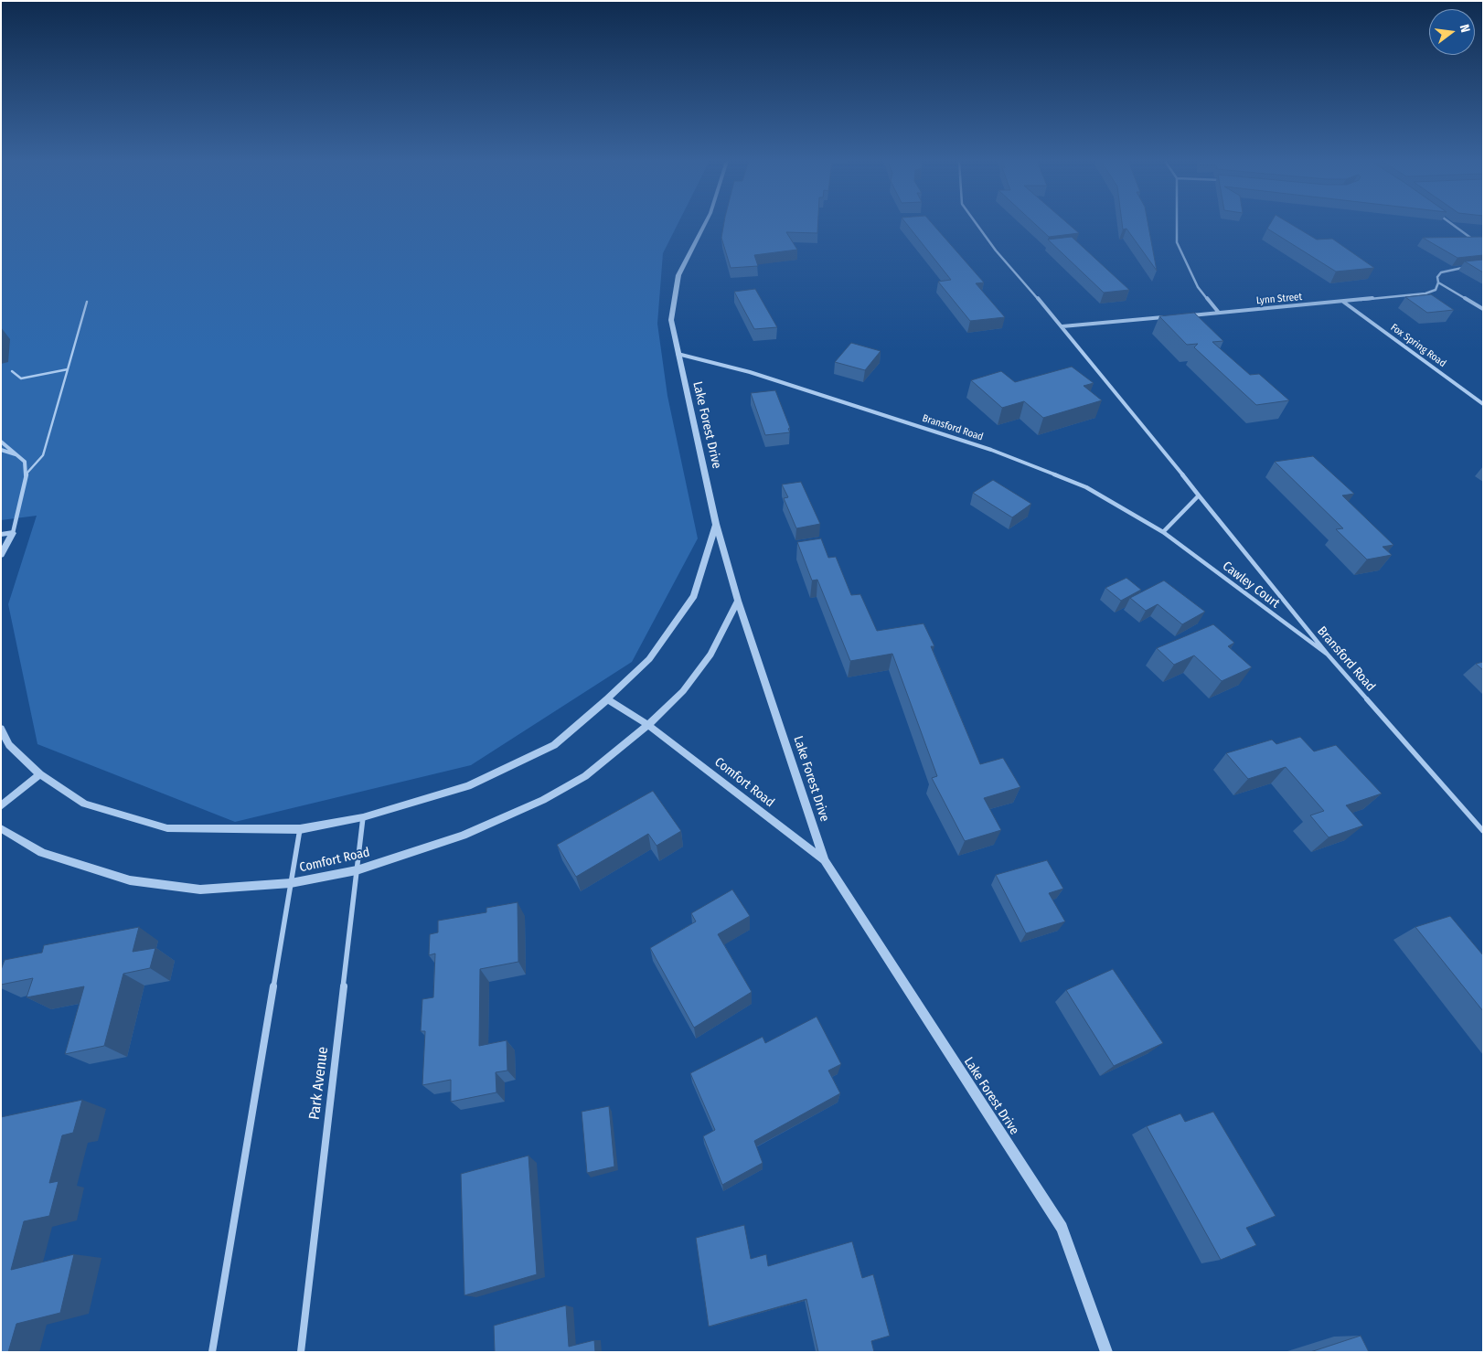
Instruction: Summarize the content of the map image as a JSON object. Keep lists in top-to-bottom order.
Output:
{
  "streets": {
    "street": [
      "Lynn Street",
      "Fox Spring Road",
      "Lake Forest Drive",
      "Bransford Road",
      "Cawley Court",
      "Comfort Road",
      "Park Avenue"
    ]
  },
  "crossings": [
    ["Lynn Street", "Fox Spring Road"],
    ["Lake Forest Drive", "Bransford Road"],
    ["Lake Forest Drive", "Comfort Road"],
    ["Bransford Road", "Cawley Court"],
    ["Comfort Road", "Park Avenue"]
  ],
  "north": "right"
}
